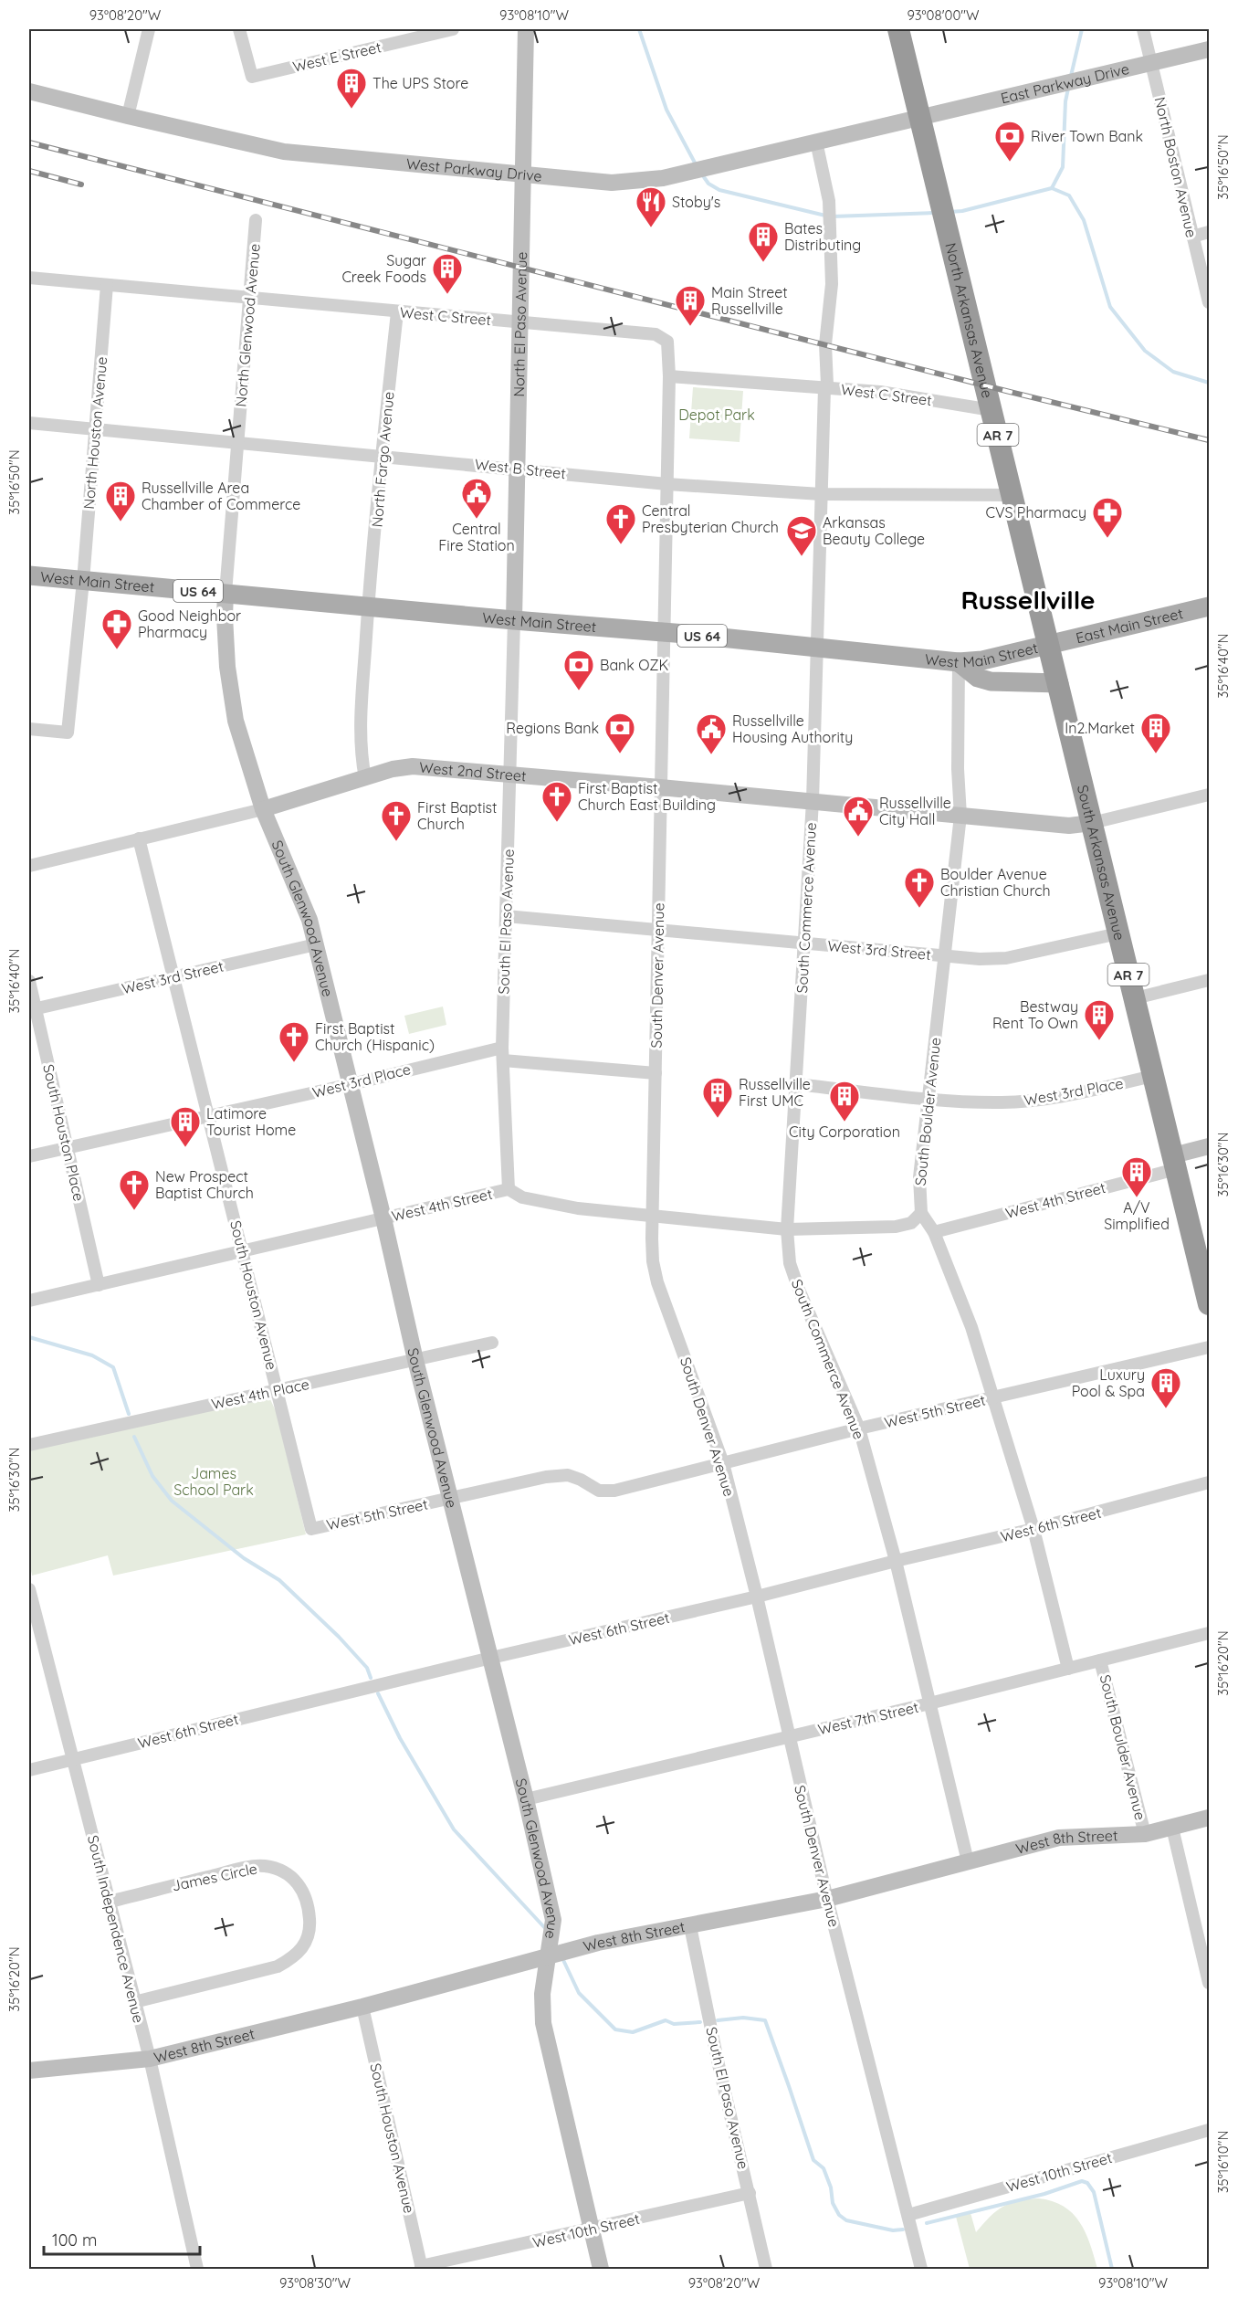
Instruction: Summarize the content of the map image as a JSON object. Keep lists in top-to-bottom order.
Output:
{
  "streets": {
    "highway": ["North Arkansas Avenue", "AR 7", "South Arkansas Avenue"],
    "main road": ["West Main Street", "US 64", "East Main Street"],
    "street": [
      "West E Street",
      "East Parkway Drive",
      "North Boston Avenue",
      "West Parkway Drive",
      "West C Street",
      "North El Paso Avenue",
      "North Glenwood Avenue",
      "North Houston Avenue",
      "North Fargo Avenue",
      "West B Street",
      "West 2nd Street",
      "South Commerce Avenue",
      "South Glenwood Avenue",
      "South El Paso Avenue",
      "West 3rd Street",
      "South Denver Avenue",
      "West 3rd Place",
      "South Boulder Avenue",
      "South Houston Place",
      "West 4th Street",
      "South Houston Avenue",
      "West 4th Place",
      "West 5th Street",
      "West 6th Street",
      "West 7th Street",
      "West 8th Street",
      "James Circle",
      "South Independence Avenue",
      "West 10th Street"
    ]
  },
  "crossings": [
    ["East Parkway Drive", "North Boston Avenue"],
    ["East Parkway Drive", "West Parkway Drive"],
    ["East Parkway Drive", "North Arkansas Avenue"],
    ["West Parkway Drive", "North Arkansas Avenue"],
    ["West Parkway Drive", "North El Paso Avenue"],
    ["West Parkway Drive", "South Commerce Avenue"],
    ["West C Street", "North Arkansas Avenue"],
    ["West C Street", "North El Paso Avenue"],
    ["West C Street", "North Glenwood Avenue"],
    ["West C Street", "North Houston Avenue"],
    ["West C Street", "North Fargo Avenue"],
    ["West C Street", "South Commerce Avenue"],
    ["West C Street", "South Denver Avenue"],
    ["North Arkansas Avenue", "West B Street"],
    ["North Arkansas Avenue", "West Main Street"],
    ["North Arkansas Avenue", "East Main Street"],
    ["North Arkansas Avenue", "South Arkansas Avenue"],
    ["North El Paso Avenue", "West B Street"],
    ["North El Paso Avenue", "West Main Street"],
    ["North El Paso Avenue", "South El Paso Avenue"],
    ["North Glenwood Avenue", "West B Street"],
    ["North Glenwood Avenue", "West Main Street"],
    ["North Glenwood Avenue", "South Glenwood Avenue"],
    ["North Houston Avenue", "West B Street"],
    ["North Houston Avenue", "West Main Street"],
    ["North Fargo Avenue", "West B Street"],
    ["North Fargo Avenue", "West Main Street"],
    ["North Fargo Avenue", "West 2nd Street"],
    ["West B Street", "South Commerce Avenue"],
    ["West B Street", "South Denver Avenue"],
    ["West Main Street", "East Main Street"],
    ["West Main Street", "South Arkansas Avenue"],
    ["West Main Street", "South Commerce Avenue"],
    ["West Main Street", "South Glenwood Avenue"],
    ["West Main Street", "South El Paso Avenue"],
    ["West Main Street", "South Denver Avenue"],
    ["West Main Street", "South Boulder Avenue"],
    ["East Main Street", "South Arkansas Avenue"],
    ["West 2nd Street", "South Arkansas Avenue"],
    ["West 2nd Street", "South Commerce Avenue"],
    ["West 2nd Street", "South Glenwood Avenue"],
    ["West 2nd Street", "South El Paso Avenue"],
    ["West 2nd Street", "South Denver Avenue"],
    ["West 2nd Street", "South Boulder Avenue"],
    ["West 2nd Street", "South Houston Avenue"],
    ["South Arkansas Avenue", "West 3rd Street"],
    ["South Arkansas Avenue", "West 3rd Place"],
    ["South Arkansas Avenue", "West 4th Street"],
    ["South Commerce Avenue", "West 3rd Street"],
    ["South Commerce Avenue", "West 3rd Place"],
    ["South Commerce Avenue", "West 4th Street"],
    ["South Commerce Avenue", "West 5th Street"],
    ["South Commerce Avenue", "West 6th Street"],
    ["South Commerce Avenue", "West 7th Street"],
    ["South Commerce Avenue", "West 8th Street"],
    ["South Glenwood Avenue", "West 3rd Street"],
    ["South Glenwood Avenue", "West 3rd Place"],
    ["South Glenwood Avenue", "West 4th Street"],
    ["South Glenwood Avenue", "West 4th Place"],
    ["South Glenwood Avenue", "West 5th Street"],
    ["South Glenwood Avenue", "West 6th Street"],
    ["South Glenwood Avenue", "West 7th Street"],
    ["South Glenwood Avenue", "West 8th Street"],
    ["South Glenwood Avenue", "West 10th Street"],
    ["South El Paso Avenue", "West 3rd Street"],
    ["South El Paso Avenue", "West 3rd Place"],
    ["South El Paso Avenue", "West 4th Street"],
    ["South El Paso Avenue", "West 8th Street"],
    ["South El Paso Avenue", "West 10th Street"],
    ["West 3rd Street", "South Denver Avenue"],
    ["West 3rd Street", "South Boulder Avenue"],
    ["West 3rd Street", "South Houston Place"],
    ["West 3rd Street", "South Houston Avenue"],
    ["South Denver Avenue", "West 4th Street"],
    ["South Denver Avenue", "West 5th Street"],
    ["South Denver Avenue", "West 6th Street"],
    ["South Denver Avenue", "West 7th Street"],
    ["South Denver Avenue", "West 8th Street"],
    ["South Denver Avenue", "West 10th Street"],
    ["West 3rd Place", "South Boulder Avenue"],
    ["West 3rd Place", "South Houston Place"],
    ["West 3rd Place", "South Houston Avenue"],
    ["South Boulder Avenue", "West 4th Street"],
    ["South Boulder Avenue", "West 7th Street"],
    ["South Boulder Avenue", "West 8th Street"],
    ["South Houston Place", "West 4th Street"],
    ["West 4th Street", "South Houston Avenue"],
    ["South Houston Avenue", "West 4th Place"],
    ["South Houston Avenue", "West 5th Street"],
    ["South Houston Avenue", "West 8th Street"],
    ["South Houston Avenue", "West 10th Street"],
    ["West 6th Street", "South Independence Avenue"],
    ["West 8th Street", "South Independence Avenue"],
    ["James Circle", "South Independence Avenue"]
  ],
  "districts": ["Russellville"],
  "parks": ["Depot Park", "James School Park"],
  "places": {
    "building": [
      "The UPS Store",
      "Bates Distributing",
      "Sugar Creek Foods",
      "Main Street Russellville",
      "Russellville Area Chamber of Commerce",
      "In2.Market",
      "Bestway Rent To Own",
      "Russellville First UMC",
      "City Corporation",
      "Latimore Tourist Home",
      "A/V Simplified",
      "Luxury Pool & Spa"
    ],
    "bank": ["River Town Bank", "Bank OZK", "Regions Bank"],
    "restaurant": ["Stoby's"],
    "public building": ["Central Fire Station", "Russellville Housing Authority", "Russellville City Hall"],
    "pharmacy": ["CVS Pharmacy", "Good Neighbor Pharmacy"],
    "church": [
      "Central Presbyterian Church",
      "First Baptist Church East Building",
      "First Baptist Church",
      "Boulder Avenue Christian Church",
      "First Baptist Church (Hispanic)",
      "New Prospect Baptist Church"
    ],
    "school or university": ["Arkansas Beauty College"]
  },
  "scale_bar": "100 m",
  "coordinates": [
    "93°08'20\"W",
    "93°08'10\"W",
    "93°08'00\"W",
    "35°16'50\"N",
    "35°16'40\"N",
    "35°16'30\"N",
    "35°16'20\"N",
    "35°16'10\"N",
    "93°08'30\"W"
  ]
}
